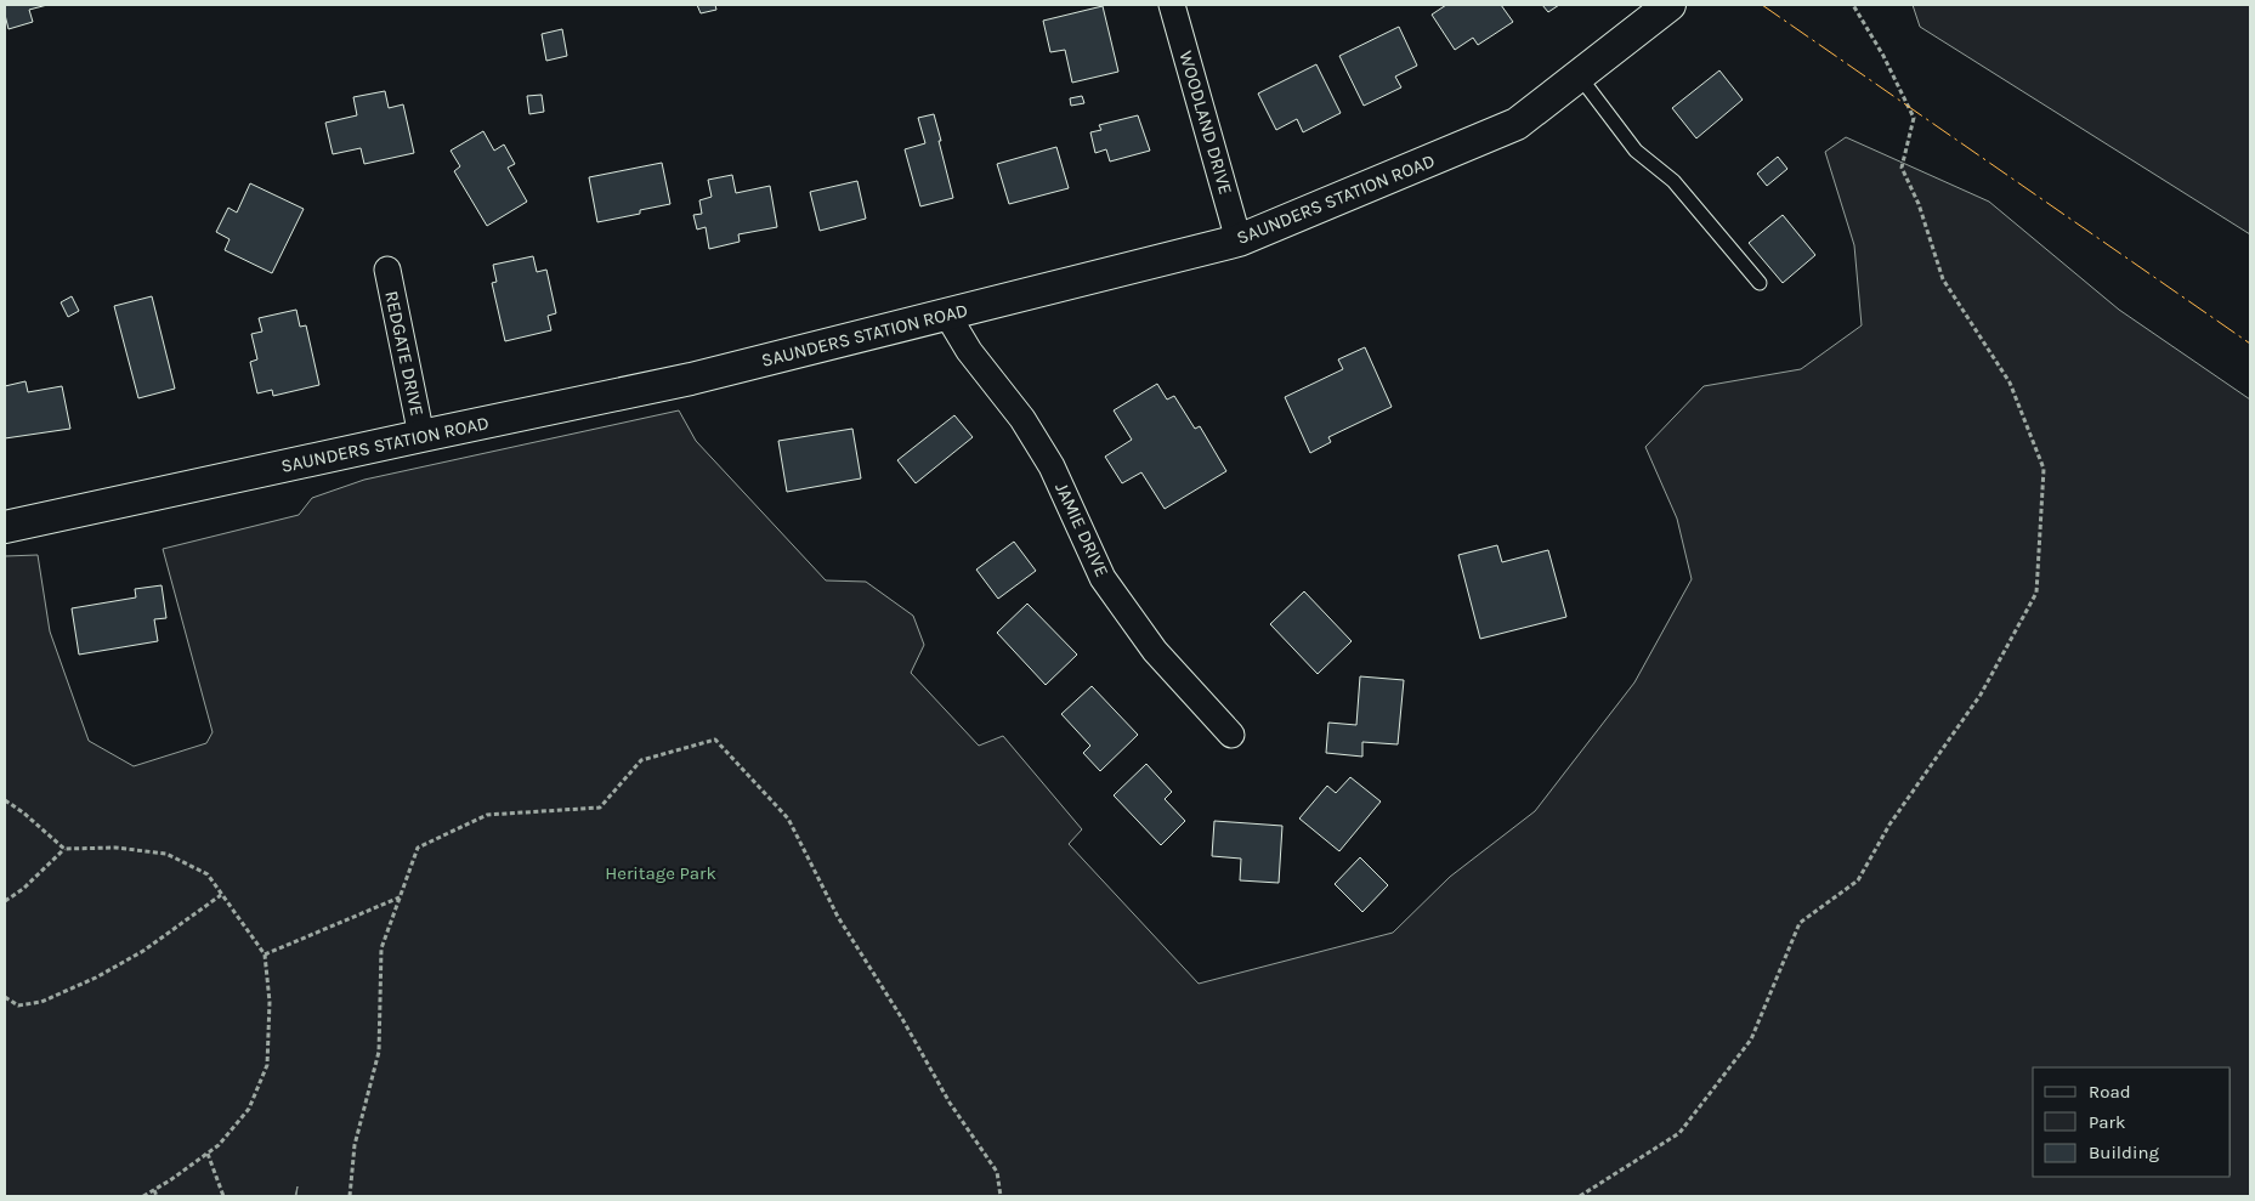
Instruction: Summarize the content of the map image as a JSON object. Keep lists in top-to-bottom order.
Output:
{
  "streets": {
    "street": [
      "WOODLAND DRIVE",
      "SAUNDERS STATION ROAD",
      "REDGATE DRIVE",
      "JAMIE DRIVE"
    ]
  },
  "crossings": [
    ["WOODLAND DRIVE", "SAUNDERS STATION ROAD"],
    ["SAUNDERS STATION ROAD", "REDGATE DRIVE"],
    ["SAUNDERS STATION ROAD", "JAMIE DRIVE"]
  ],
  "parks": ["Heritage Park"],
  "legend": ["Road", "Park", "Building"]
}
